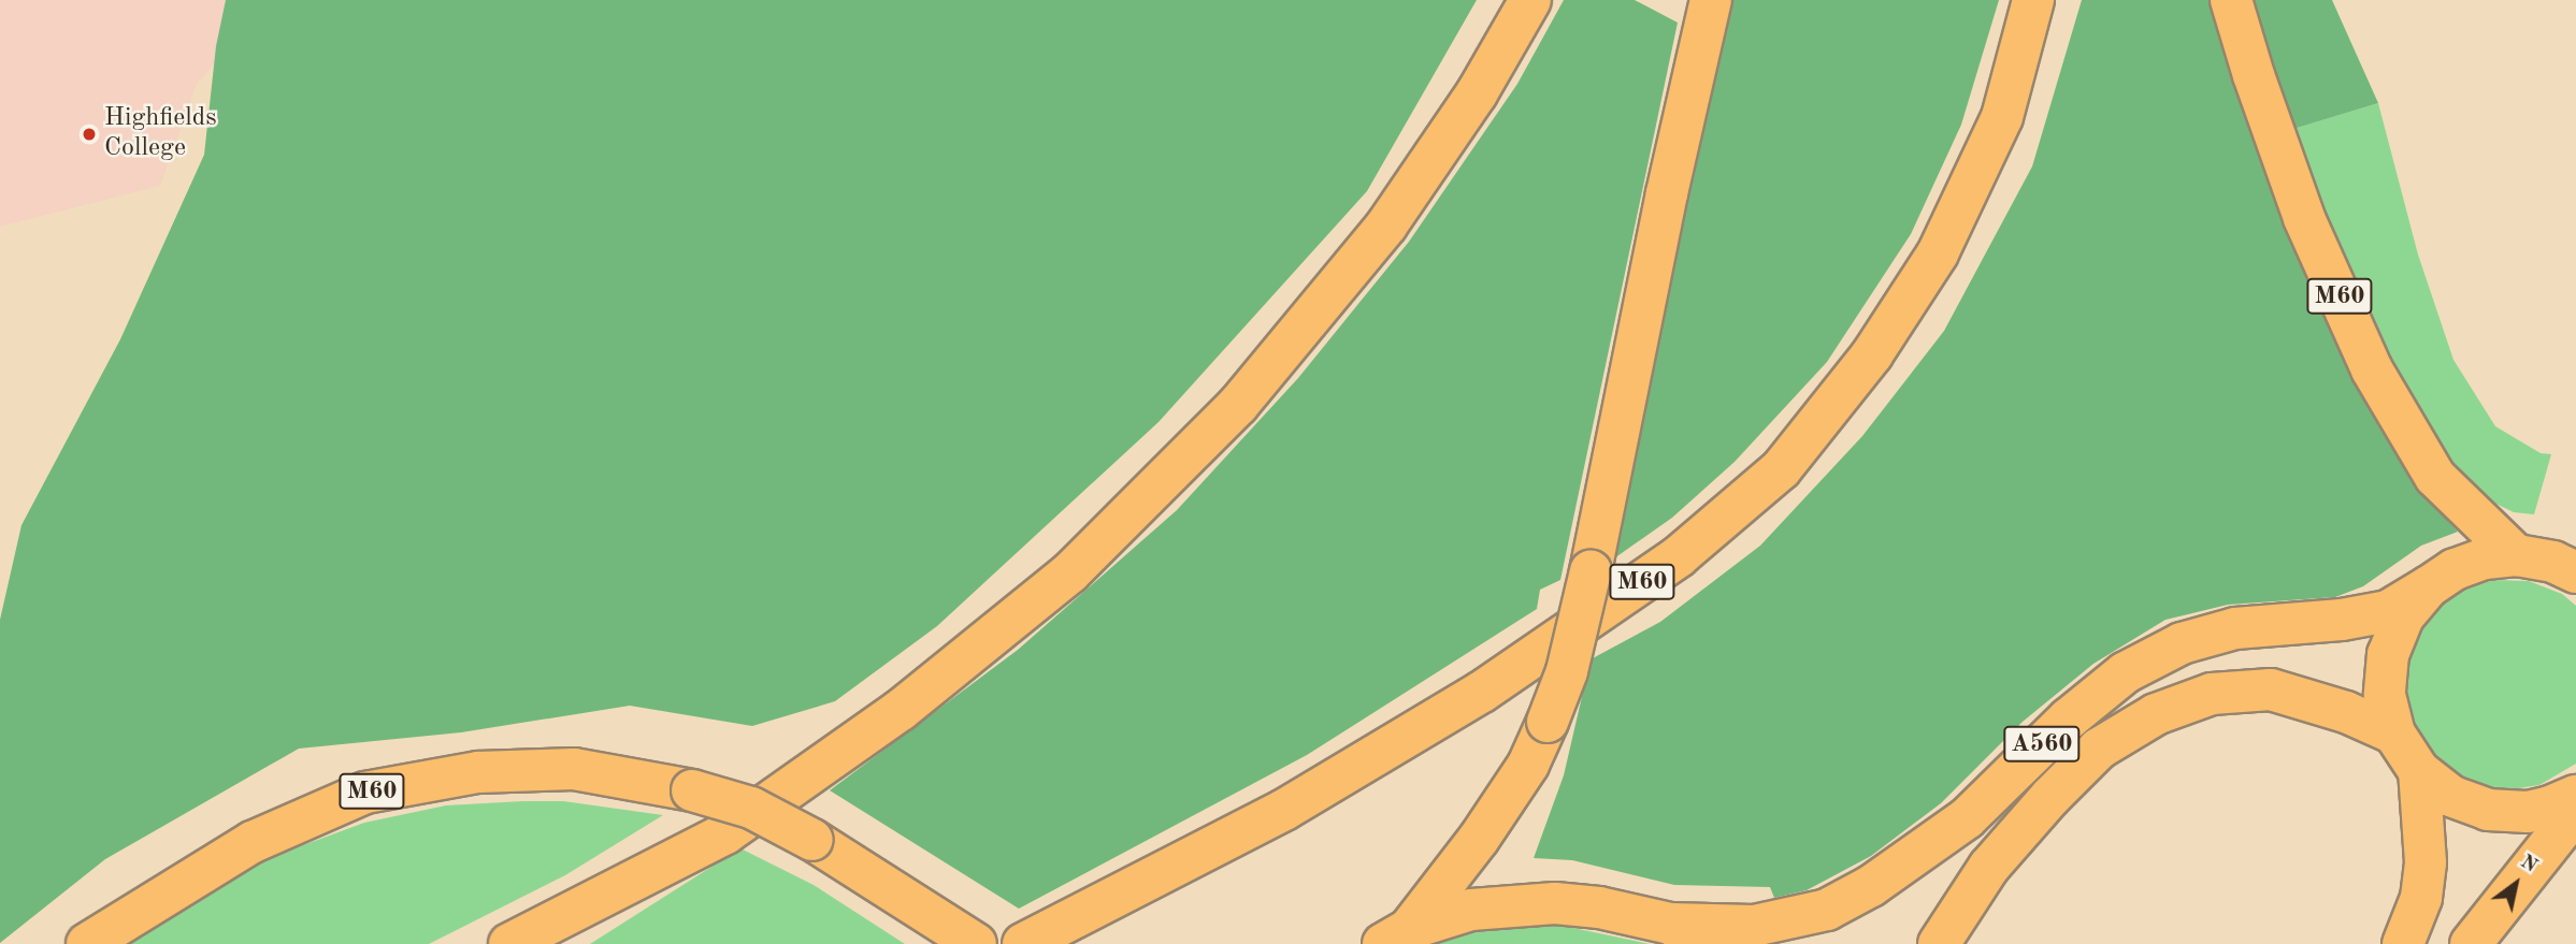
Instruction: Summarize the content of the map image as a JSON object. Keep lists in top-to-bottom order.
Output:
{
  "streets": {
    "main road": ["M60", "A560"]
  },
  "crossings": [
    ["M60", "A560"]
  ],
  "places": ["Highfields College"],
  "north": "top right"
}
